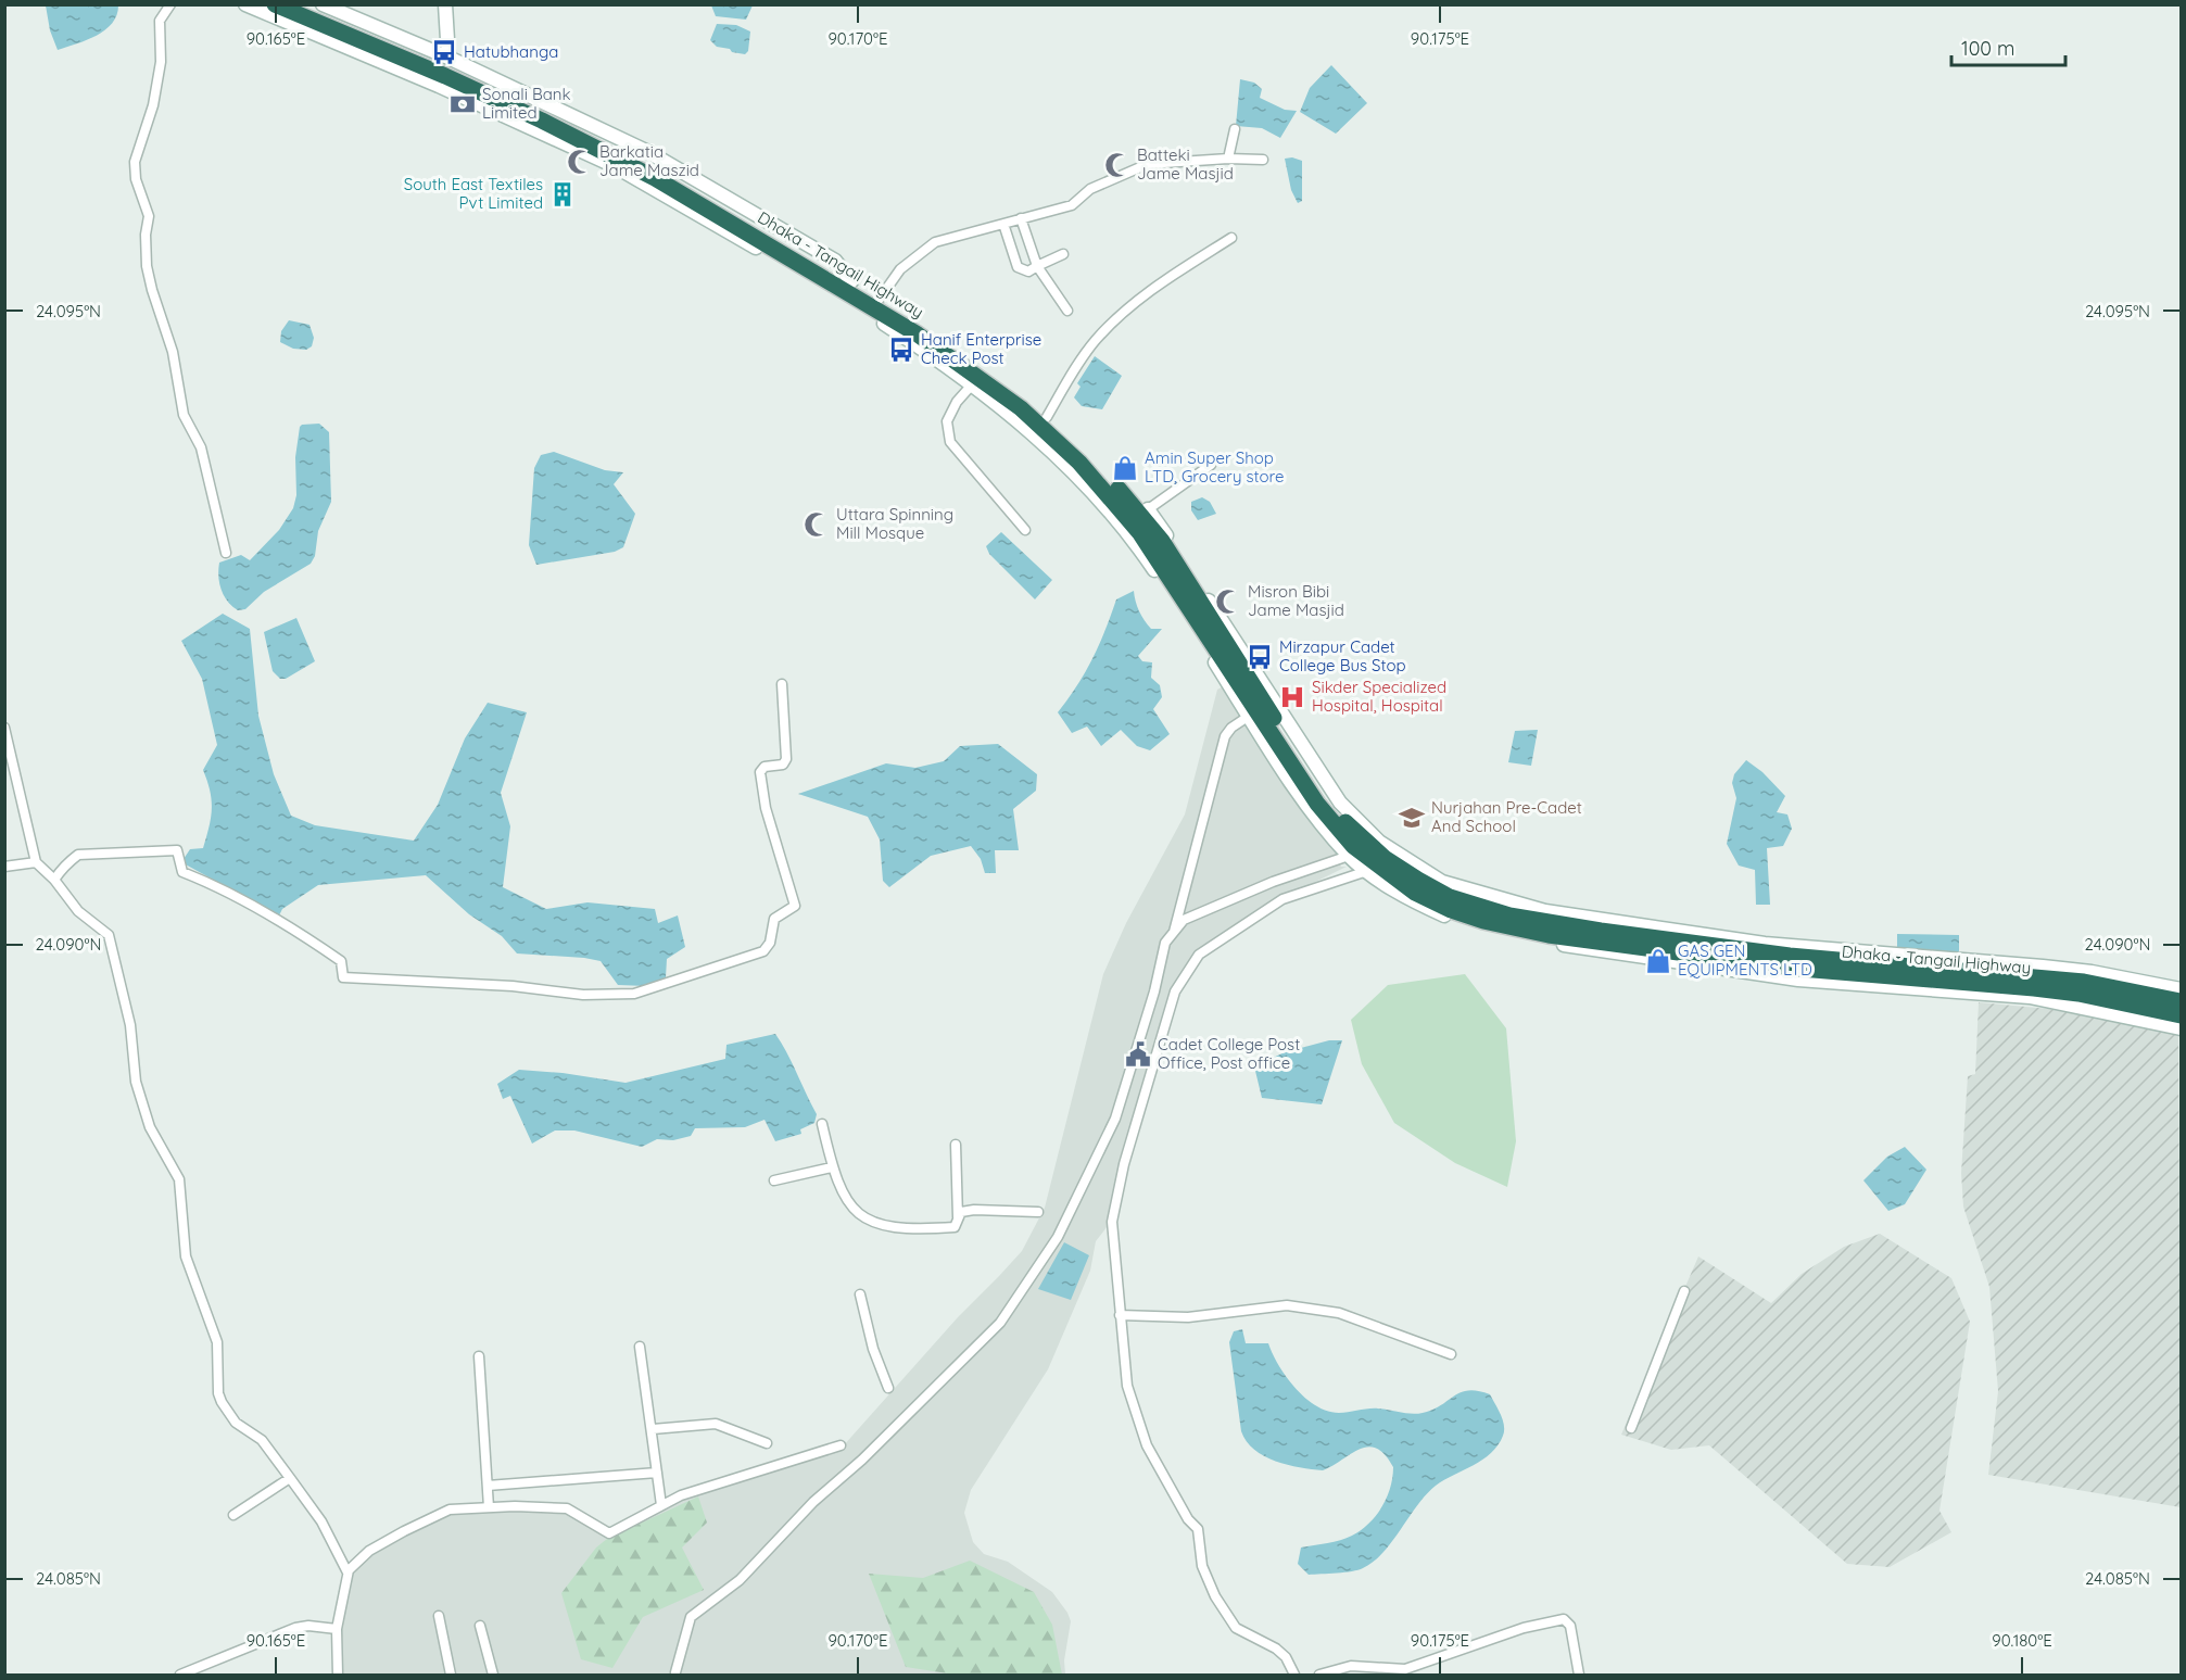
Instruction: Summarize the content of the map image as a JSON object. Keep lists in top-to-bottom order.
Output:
{
  "streets": {
    "highway": ["Dhaka - Tangail Highway"]
  },
  "places": {
    "bus stop": ["Hatubhanga", "Hanif Enterprise Check Post", "Mirzapur Cadet College Bus Stop"],
    "bank": ["Sonali Bank Limited"],
    "mosque": [
      "Barkatia Jame Maszid",
      "Batteki Jame Masjid",
      "Uttara Spinning Mill Mosque",
      "Misron Bibi Jame Masjid"
    ],
    "building": ["South East Textiles Pvt Limited"],
    "shop": ["Amin Super Shop LTD, Grocery store", "GAS GEN EQUIPMENTS LTD"],
    "hospital": ["Sikder Specialized Hospital, Hospital"],
    "school or university": ["Nurjahan Pre-Cadet And School"],
    "public building": ["Cadet College Post Office, Post office"]
  },
  "scale_bar": "100 m",
  "coordinates": [
    "90.165°E",
    "90.170°E",
    "90.175°E",
    "24.095°N",
    "24.090°N",
    "24.085°N",
    "90.180°E"
  ]
}
